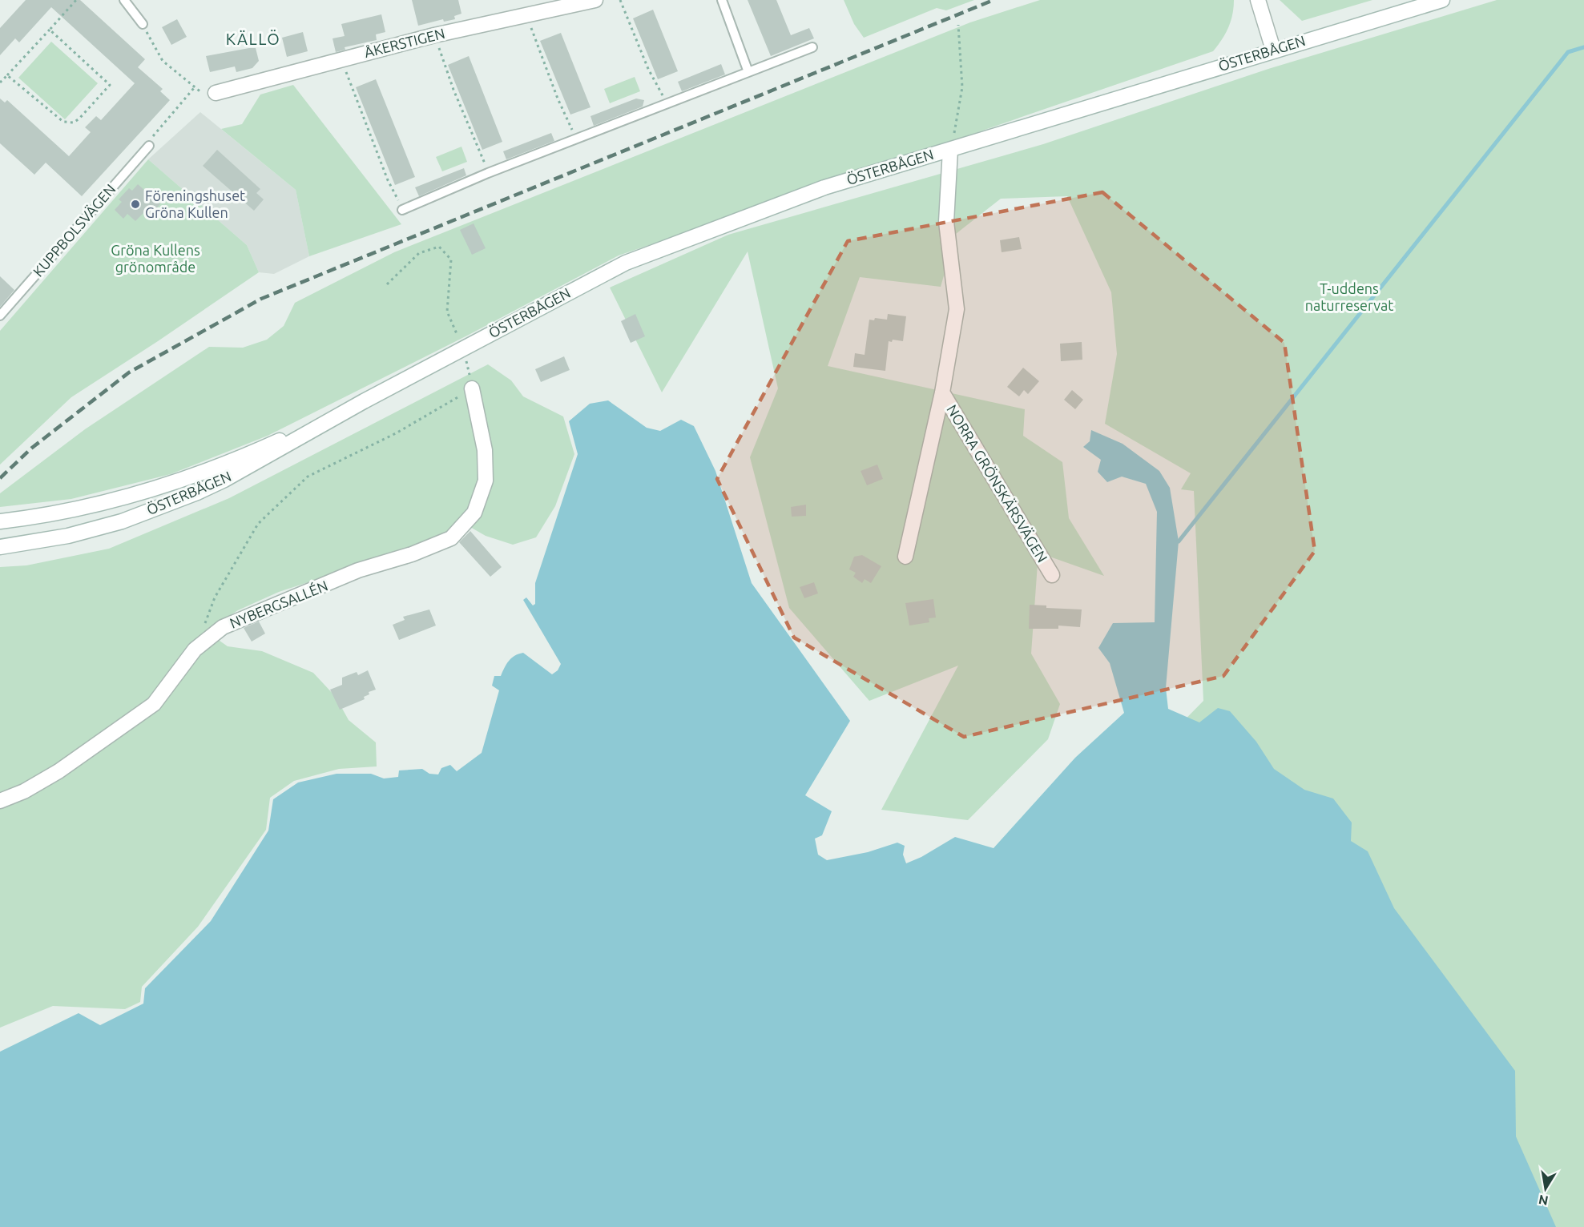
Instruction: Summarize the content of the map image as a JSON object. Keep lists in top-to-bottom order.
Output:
{
  "streets": {
    "main road": [
      "ÅKERSTIGEN",
      "ÖSTERBÅGEN",
      "NORRA GRÖNSKÄRSVÄGEN",
      "NYBERGSALLÉN"
    ],
    "lane": ["KUPPBOLSVÄGEN"]
  },
  "crossings": [
    ["ÖSTERBÅGEN", "NORRA GRÖNSKÄRSVÄGEN"]
  ],
  "districts": ["KÄLLÖ"],
  "parks": ["Gröna Kullens grönområde", "T-uddens naturreservat"],
  "places": ["Föreningshuset Gröna Kullen"],
  "north": "bottom"
}
